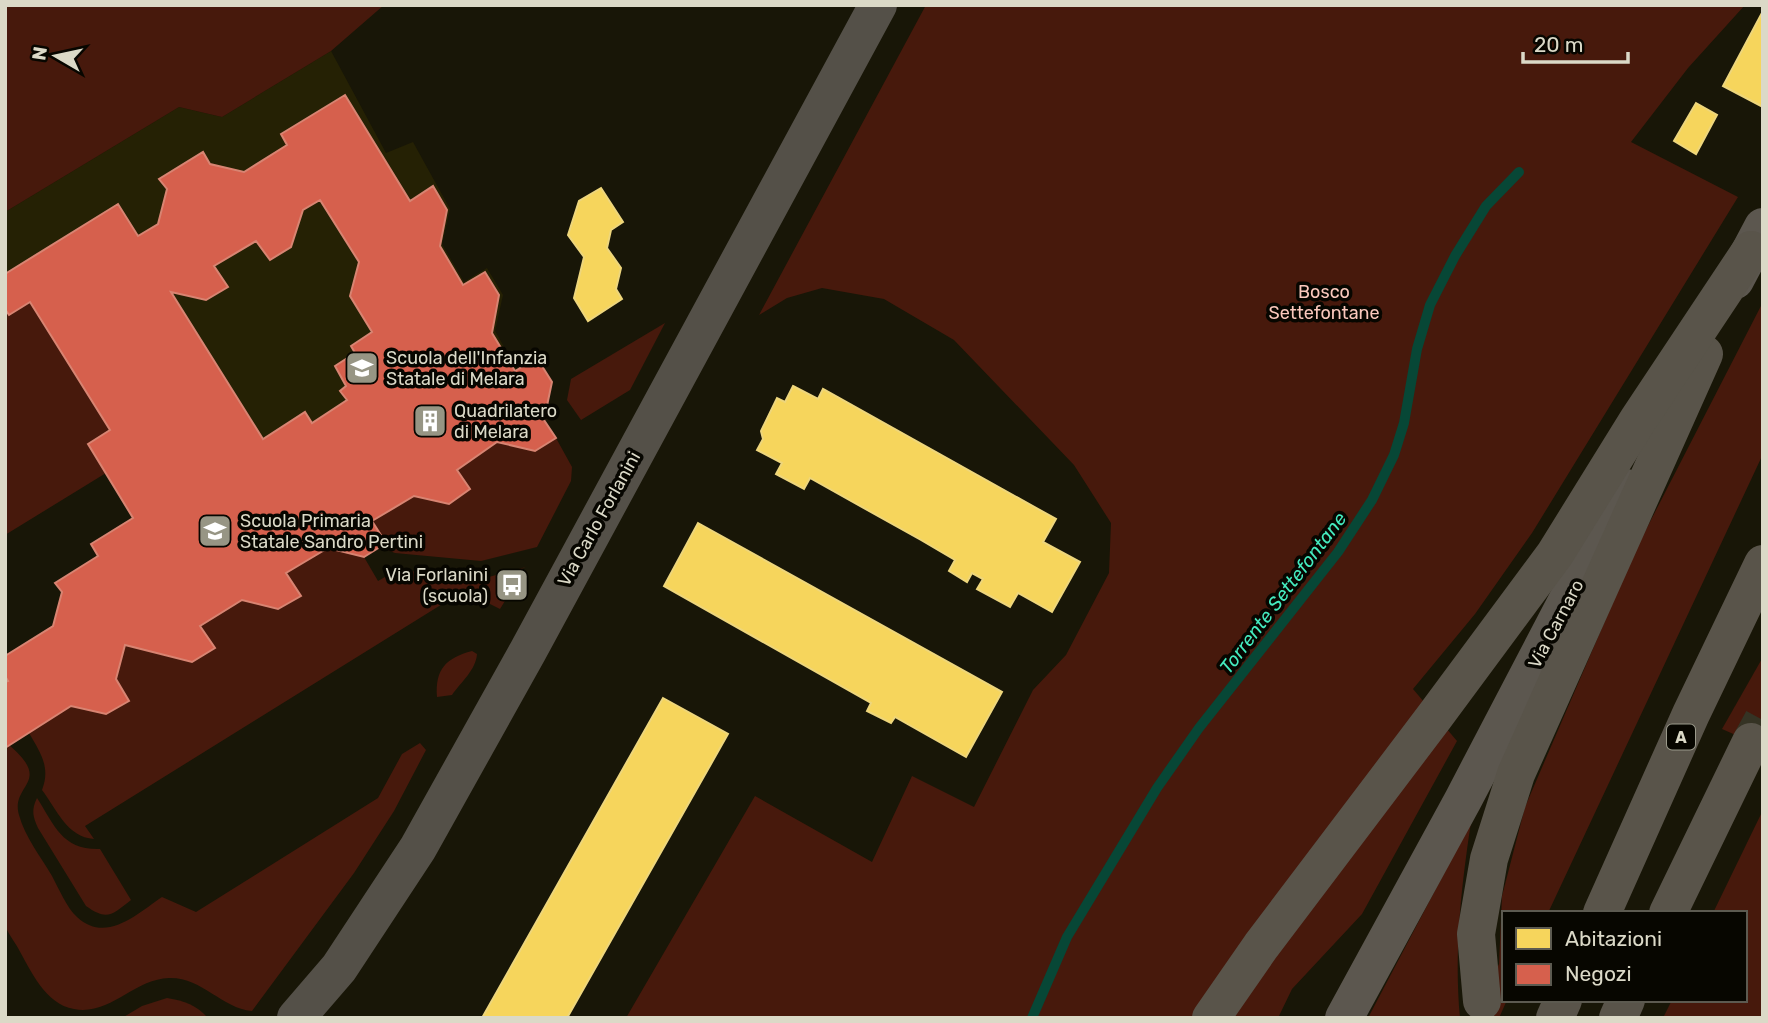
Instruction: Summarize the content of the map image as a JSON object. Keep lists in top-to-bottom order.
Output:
{
  "streets": {
    "highway": ["A"],
    "main road": ["Via Carlo Forlanini", "Via Carnaro"]
  },
  "water": ["Torrente Settefontane"],
  "parks": ["Bosco Settefontane"],
  "places": {
    "school or university": ["Scuola dell'Infanzia Statale di Melara", "Scuola Primaria Statale Sandro Pertini"],
    "building": ["Quadrilatero di Melara"],
    "bus stop": ["Via Forlanini (scuola)"]
  },
  "legend": ["Abitazioni", "Negozi"],
  "scale_bar": "20 m",
  "north": "left"
}
